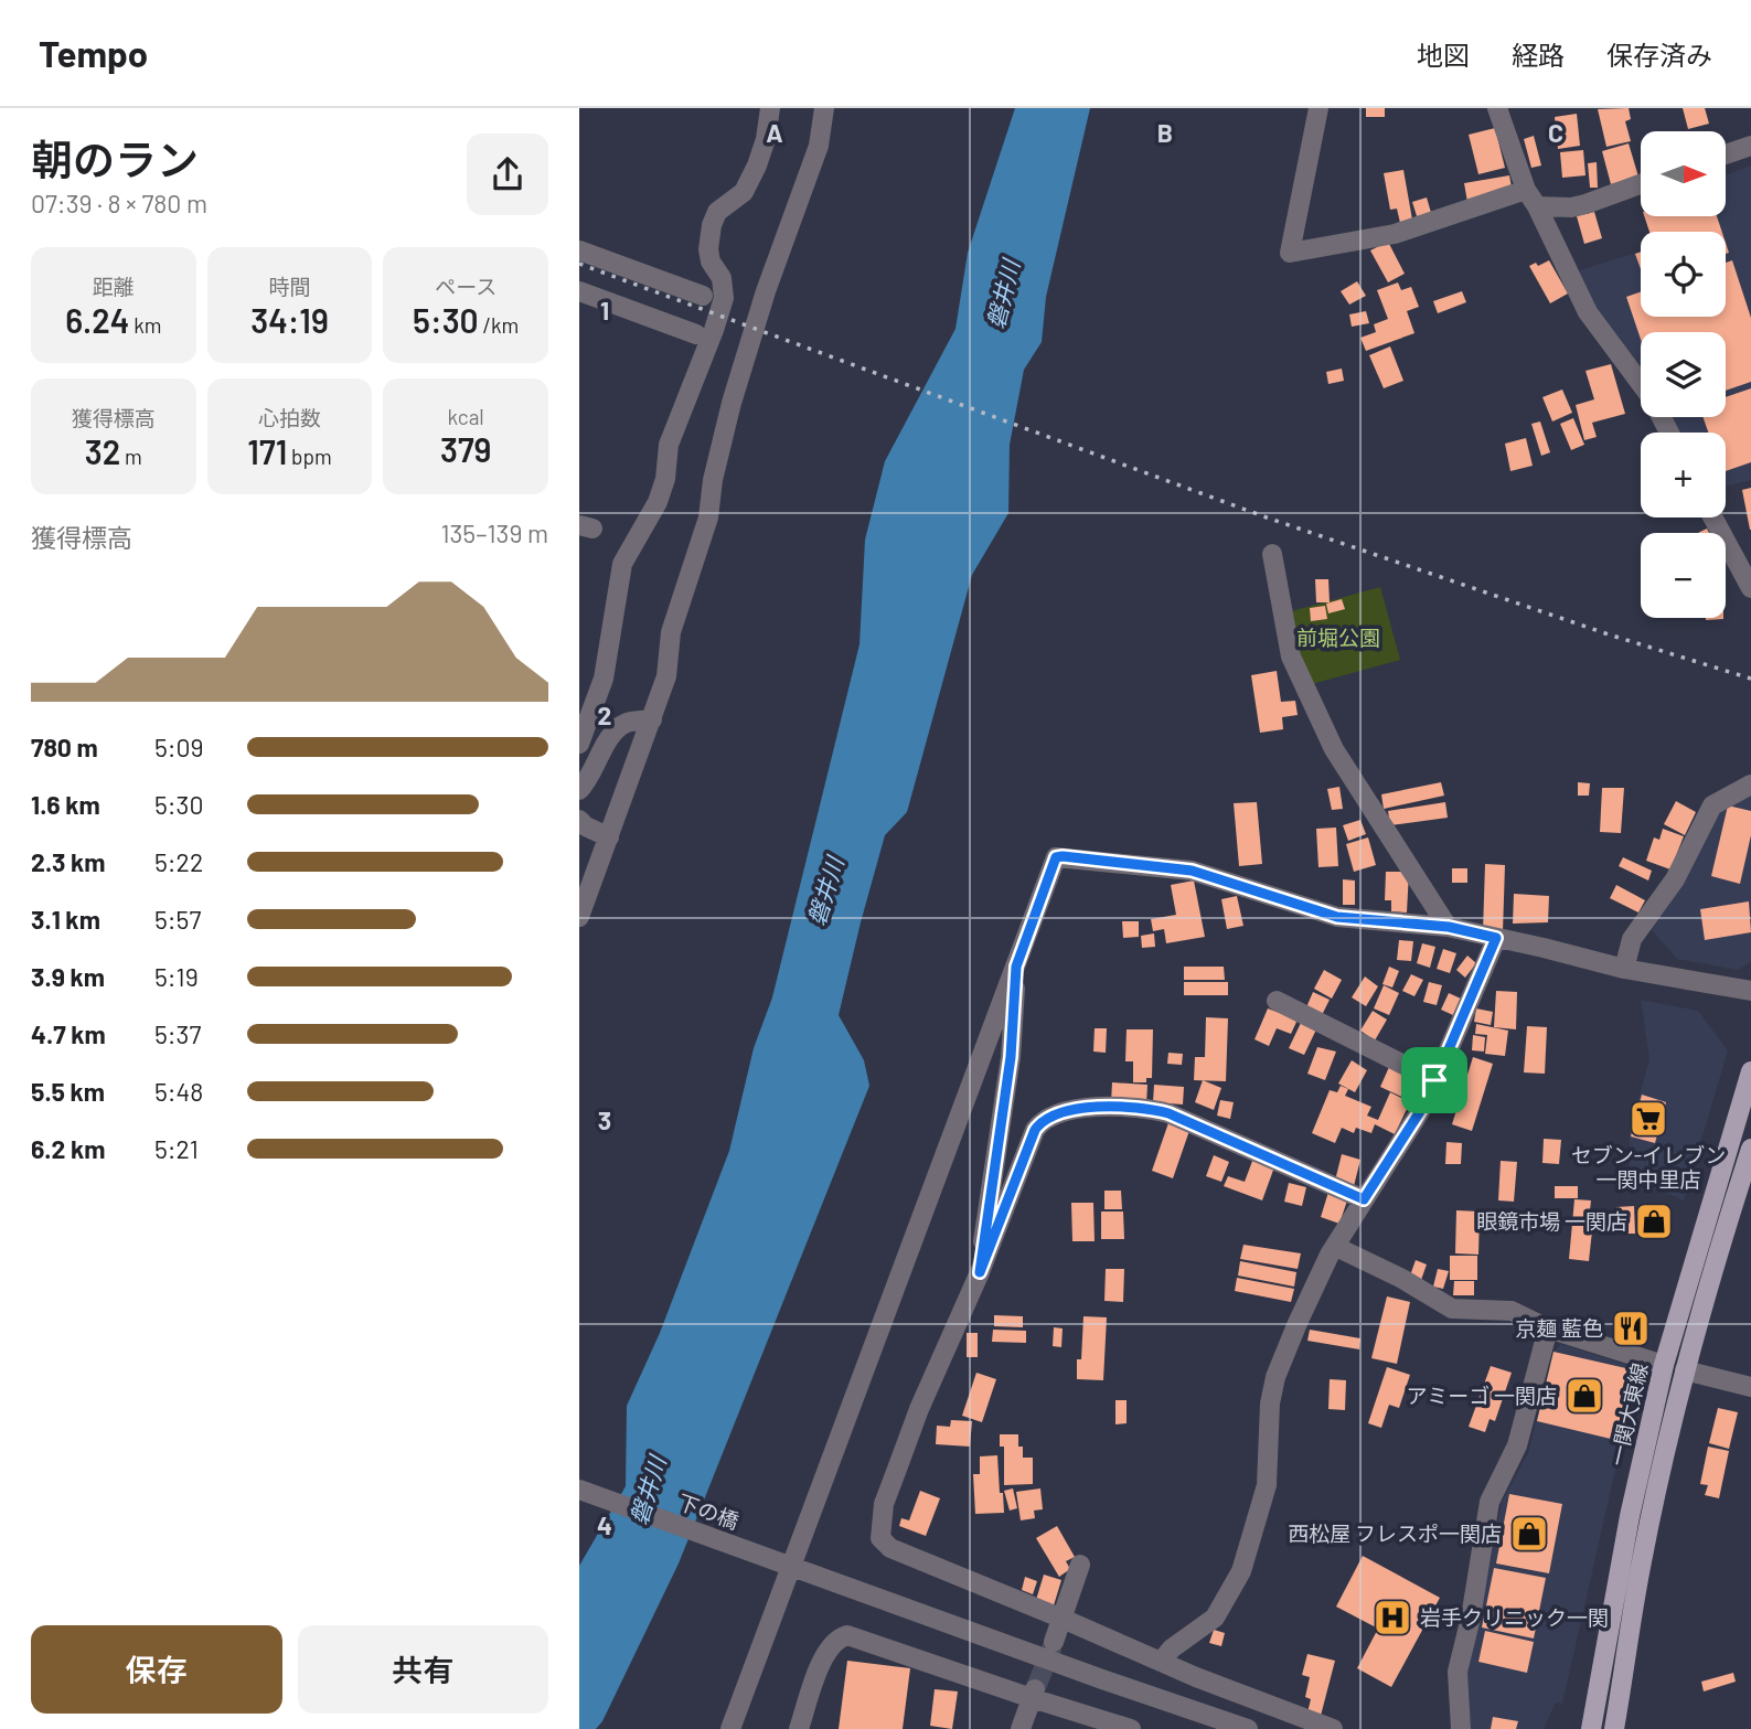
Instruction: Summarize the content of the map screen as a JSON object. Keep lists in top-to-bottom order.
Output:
{
  "streets": {
    "main road": ["一関大東線"],
    "street": ["下の橋"]
  },
  "water": ["磐井川"],
  "parks": ["前堀公園"],
  "places": {
    "supermarket": ["セブン-イレブン 一関中里店"],
    "shop": ["眼鏡市場 一関店", "アミーゴ 一関店", "西松屋 フレスポ一関店"],
    "restaurant": ["京麺 藍色"],
    "hospital": ["岩手クリニック一関"]
  },
  "north": "right",
  "page": {
    "header": "Tempo",
    "nav": ["地図", "経路", "保存済み"],
    "heading": ["朝のラン", "07:39 · 8 × 780 m"],
    "map_buttons": ["+", "−"],
    "stats": [
      ["距離", "6.24 km"],
      ["時間", "34:19"],
      ["ペース", "5:30 /km"],
      ["獲得標高", "32 m"],
      ["心拍数", "171 bpm"],
      ["kcal", "379"]
    ],
    "chart": ["獲得標高", "135–139 m"],
    "list": [
      {
        "name": "780 m",
        "note": "5:09"
      },
      {
        "name": "1.6 km",
        "note": "5:30"
      },
      {
        "name": "2.3 km",
        "note": "5:22"
      },
      {
        "name": "3.1 km",
        "note": "5:57"
      },
      {
        "name": "3.9 km",
        "note": "5:19"
      },
      {
        "name": "4.7 km",
        "note": "5:37"
      },
      {
        "name": "5.5 km",
        "note": "5:48"
      },
      {
        "name": "6.2 km",
        "note": "5:21"
      }
    ],
    "buttons": ["保存", "共有"]
  },
  "grid": {
    "columns": ["A", "B", "C"],
    "rows": [
      "1",
      "2",
      "3",
      "4"
    ]
  }
}
